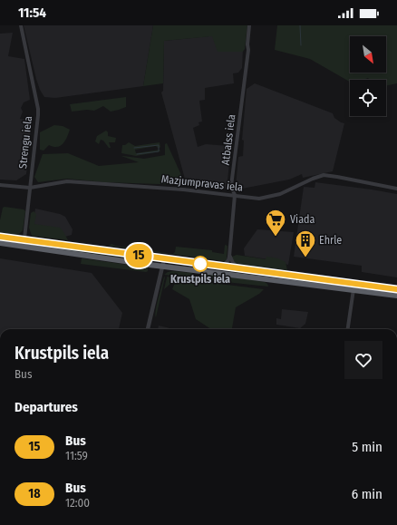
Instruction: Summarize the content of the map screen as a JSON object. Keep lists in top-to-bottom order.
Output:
{
  "streets": {
    "street": ["Atbalss iela", "Strengu iela", "Mazjumpravas iela"]
  },
  "crossings": [
    ["Atbalss iela", "Mazjumpravas iela"],
    ["Strengu iela", "Mazjumpravas iela"]
  ],
  "places": {
    "supermarket": ["Viada"],
    "building": ["Ehrle"],
    "other": ["Krustpils iela"]
  },
  "lines": ["bus line 15"],
  "north": "bottom right",
  "page": {
    "status": "11:54",
    "on_map": "15",
    "heading": [
      ["Krustpils iela", "Bus"],
      "Departures"
    ],
    "list": [
      {
        "mark": "15",
        "name": "Bus",
        "note": "11:59",
        "value": "5 min"
      },
      {
        "mark": "18",
        "name": "Bus",
        "note": "12:00",
        "value": "6 min"
      }
    ]
  }
}
